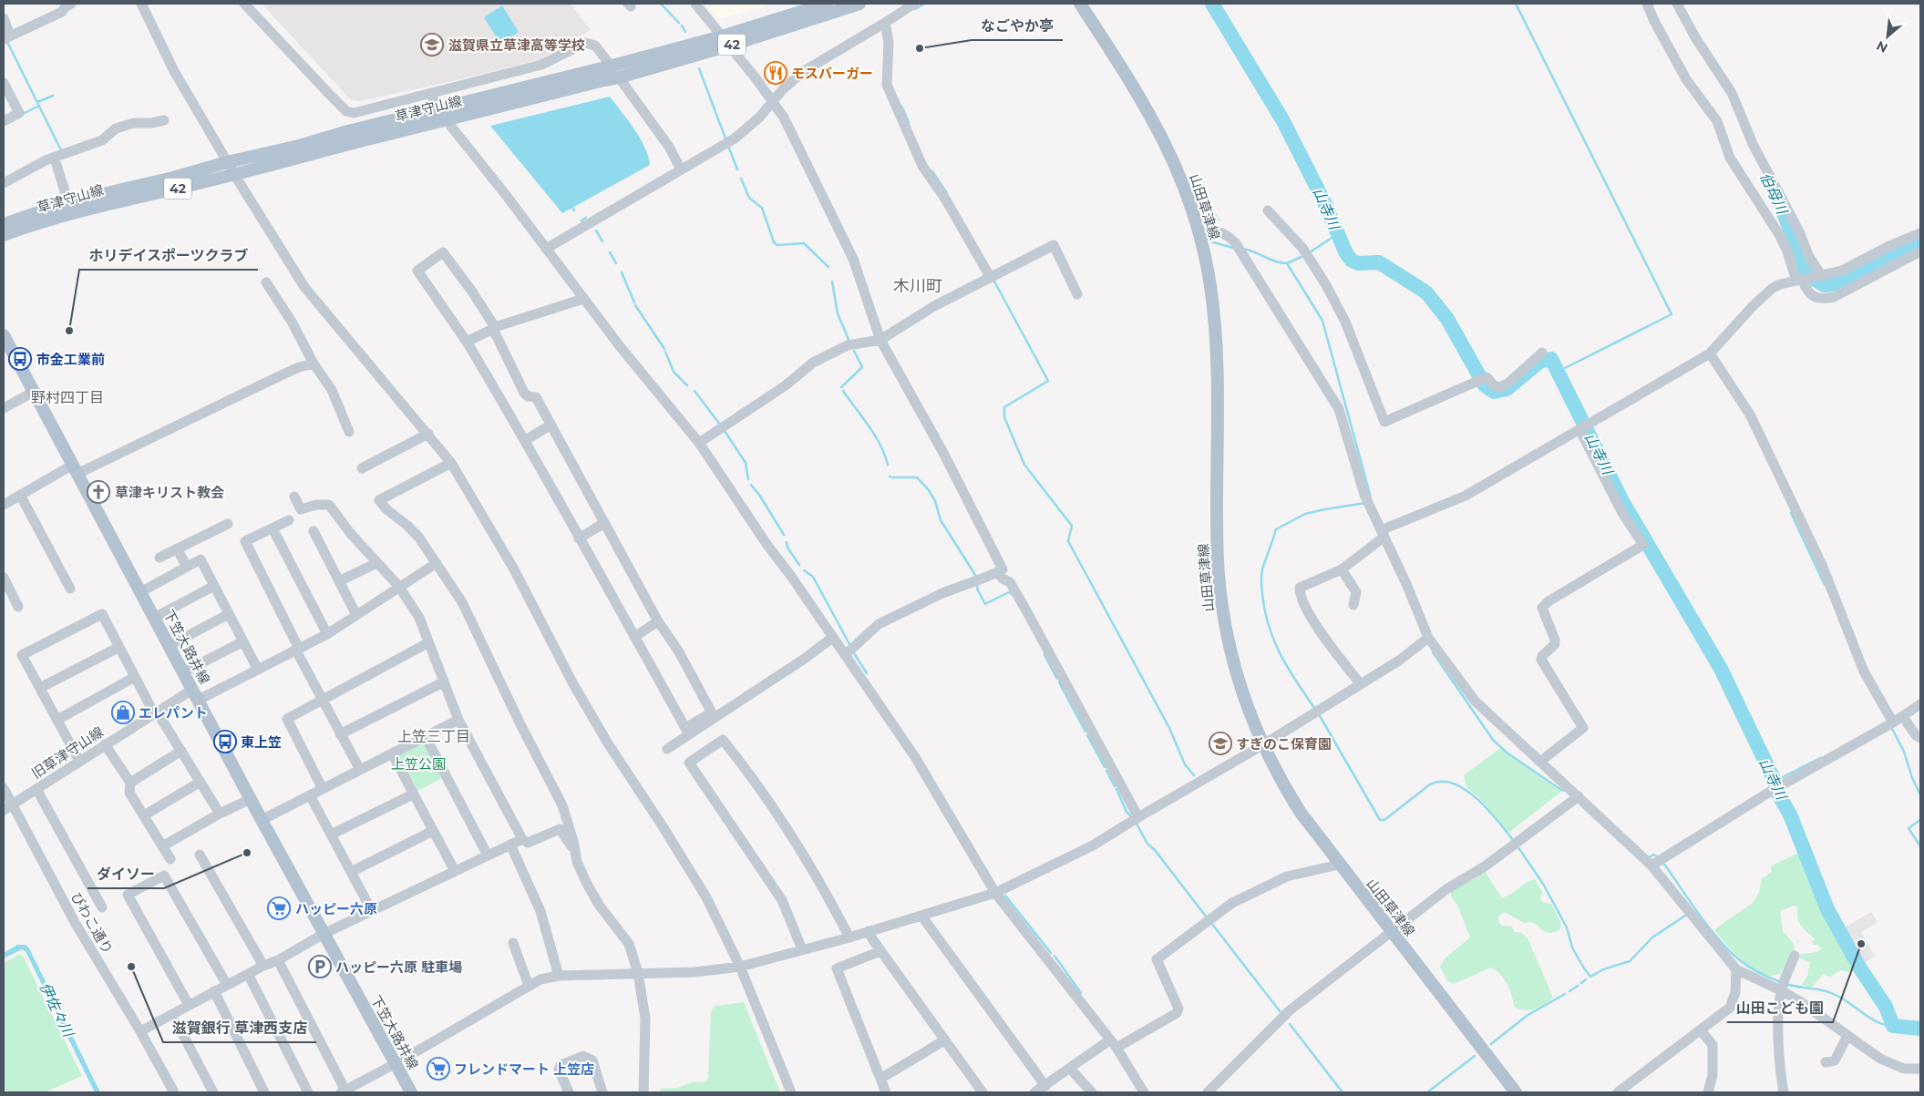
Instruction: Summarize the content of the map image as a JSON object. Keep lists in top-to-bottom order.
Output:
{
  "streets": {
    "main road": [
      "42",
      "草津守山線",
      "山田草津線",
      "下笠大路井線"
    ],
    "street": ["旧草津守山線", "びわこ通り"]
  },
  "crossings": [
    ["下笠大路井線", "旧草津守山線"],
    ["旧草津守山線", "びわこ通り"]
  ],
  "districts": ["木川町", "野村四丁目", "上笠三丁目"],
  "water": ["伯母川", "山寺川", "伊佐々川"],
  "parks": ["上笠公園"],
  "places": {
    "school or university": ["滋賀県立草津高等学校", "すぎのこ保育園"],
    "other": [
      "なごやか亭",
      "ホリデイスポーツクラブ",
      "ダイソー",
      "山田こども園",
      "滋賀銀行 草津西支店"
    ],
    "restaurant": ["モスバーガー"],
    "bus stop": ["市金工業前", "東上笠"],
    "church": ["草津キリスト教会"],
    "shop": ["エレパント"],
    "supermarket": ["ハッピー六原", "フレンドマート 上笠店"],
    "parking": ["ハッピー六原 駐車場"]
  },
  "north": "bottom left"
}
